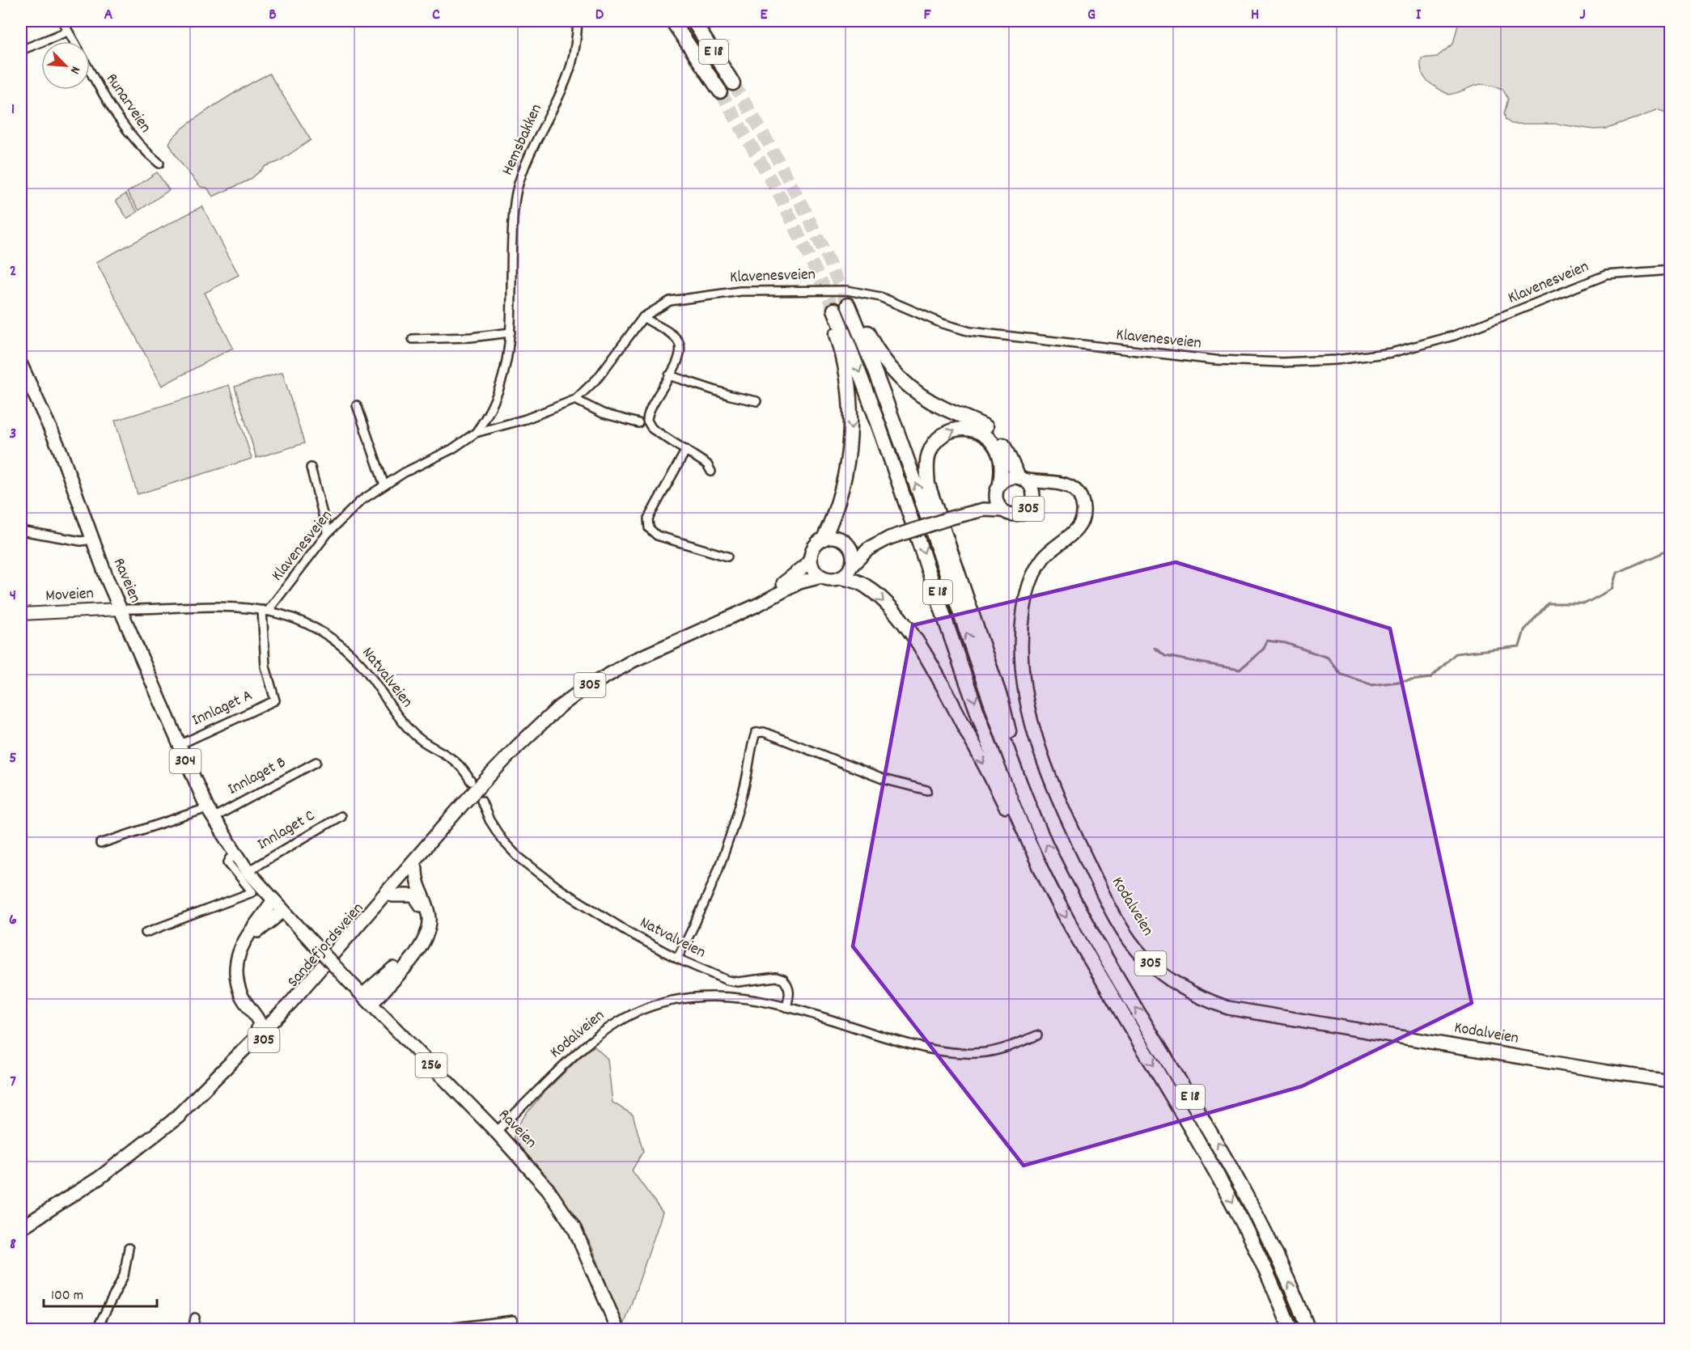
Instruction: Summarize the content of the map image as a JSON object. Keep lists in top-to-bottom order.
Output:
{
  "streets": {
    "highway": ["E 18"],
    "main road": [
      "305",
      "Raveien",
      "304",
      "Kodalveien",
      "Sandefjordsveien",
      "256"
    ],
    "street": [
      "Runarveien",
      "Hemsbakken",
      "Klavenesveien",
      "Moveien",
      "Natvalveien",
      "Innlaget A",
      "Innlaget B",
      "Innlaget C"
    ]
  },
  "crossings": [
    ["E 18", "305"],
    ["E 18", "Sandefjordsveien"],
    ["Hemsbakken", "Klavenesveien"],
    ["Klavenesveien", "Natvalveien"],
    ["Klavenesveien", "Innlaget A"],
    ["305", "Raveien"],
    ["305", "Kodalveien"],
    ["305", "Sandefjordsveien"],
    ["Raveien", "Moveien"],
    ["Raveien", "Natvalveien"],
    ["Raveien", "Innlaget A"],
    ["Raveien", "Innlaget B"],
    ["Raveien", "Innlaget C"],
    ["Raveien", "Kodalveien"],
    ["Moveien", "Natvalveien"],
    ["Natvalveien", "Innlaget A"],
    ["Natvalveien", "Kodalveien"]
  ],
  "scale_bar": "100 m",
  "north": "bottom right",
  "grid": {
    "columns": [
      "A",
      "B",
      "C",
      "D",
      "E",
      "F",
      "G",
      "H",
      "I",
      "J"
    ],
    "rows": [
      "1",
      "2",
      "3",
      "4",
      "5",
      "6",
      "7",
      "8"
    ]
  }
}
